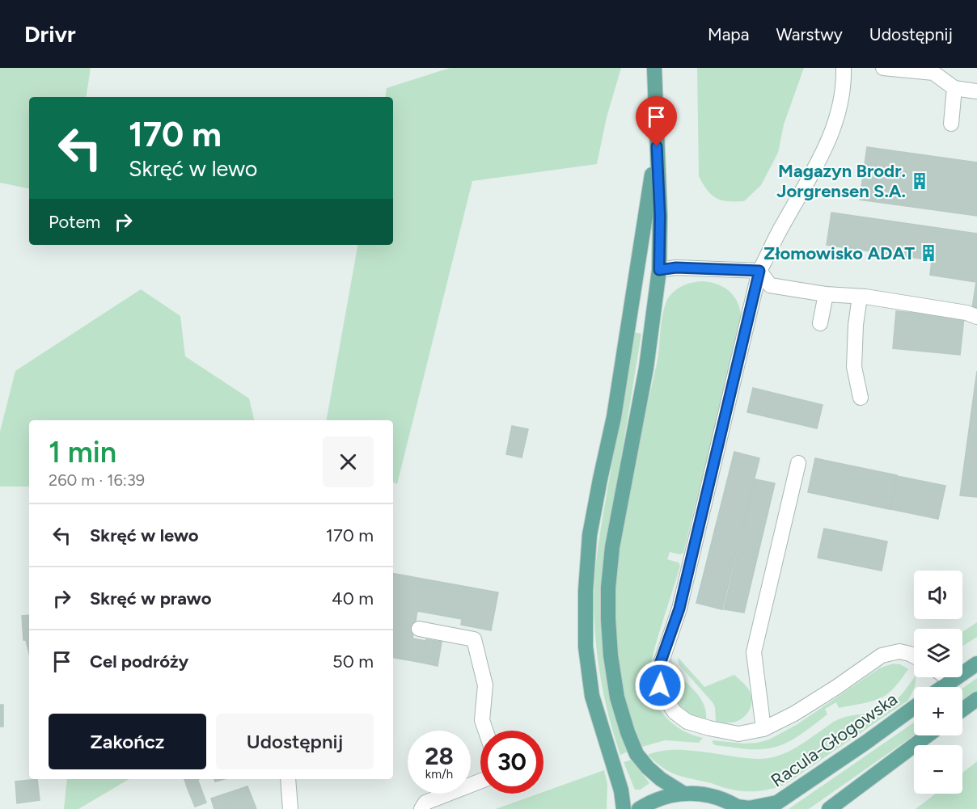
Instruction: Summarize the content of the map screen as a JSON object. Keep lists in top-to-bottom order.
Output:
{
  "streets": {
    "main road": ["Racula-Głogowska"]
  },
  "places": {
    "building": ["Magazyn Brodr. Jorgrensen S.A.", "Złomowisko ADAT"]
  },
  "page": {
    "header": "Drivr",
    "nav": ["Mapa", "Warstwy", "Udostępnij"],
    "turn": ["170 m", "Skręć w lewo"],
    "then": "Potem",
    "heading": ["1 min", "260 m · 16:39"],
    "list": [
      {
        "name": "Skręć w lewo",
        "value": "170 m"
      },
      {
        "name": "Skręć w prawo",
        "value": "40 m"
      },
      {
        "name": "Cel podróży",
        "value": "50 m"
      }
    ],
    "map_buttons": ["+", "−"],
    "buttons": ["Zakończ", "Udostępnij"],
    "speed": "28 km/h",
    "limit": "30"
  }
}
